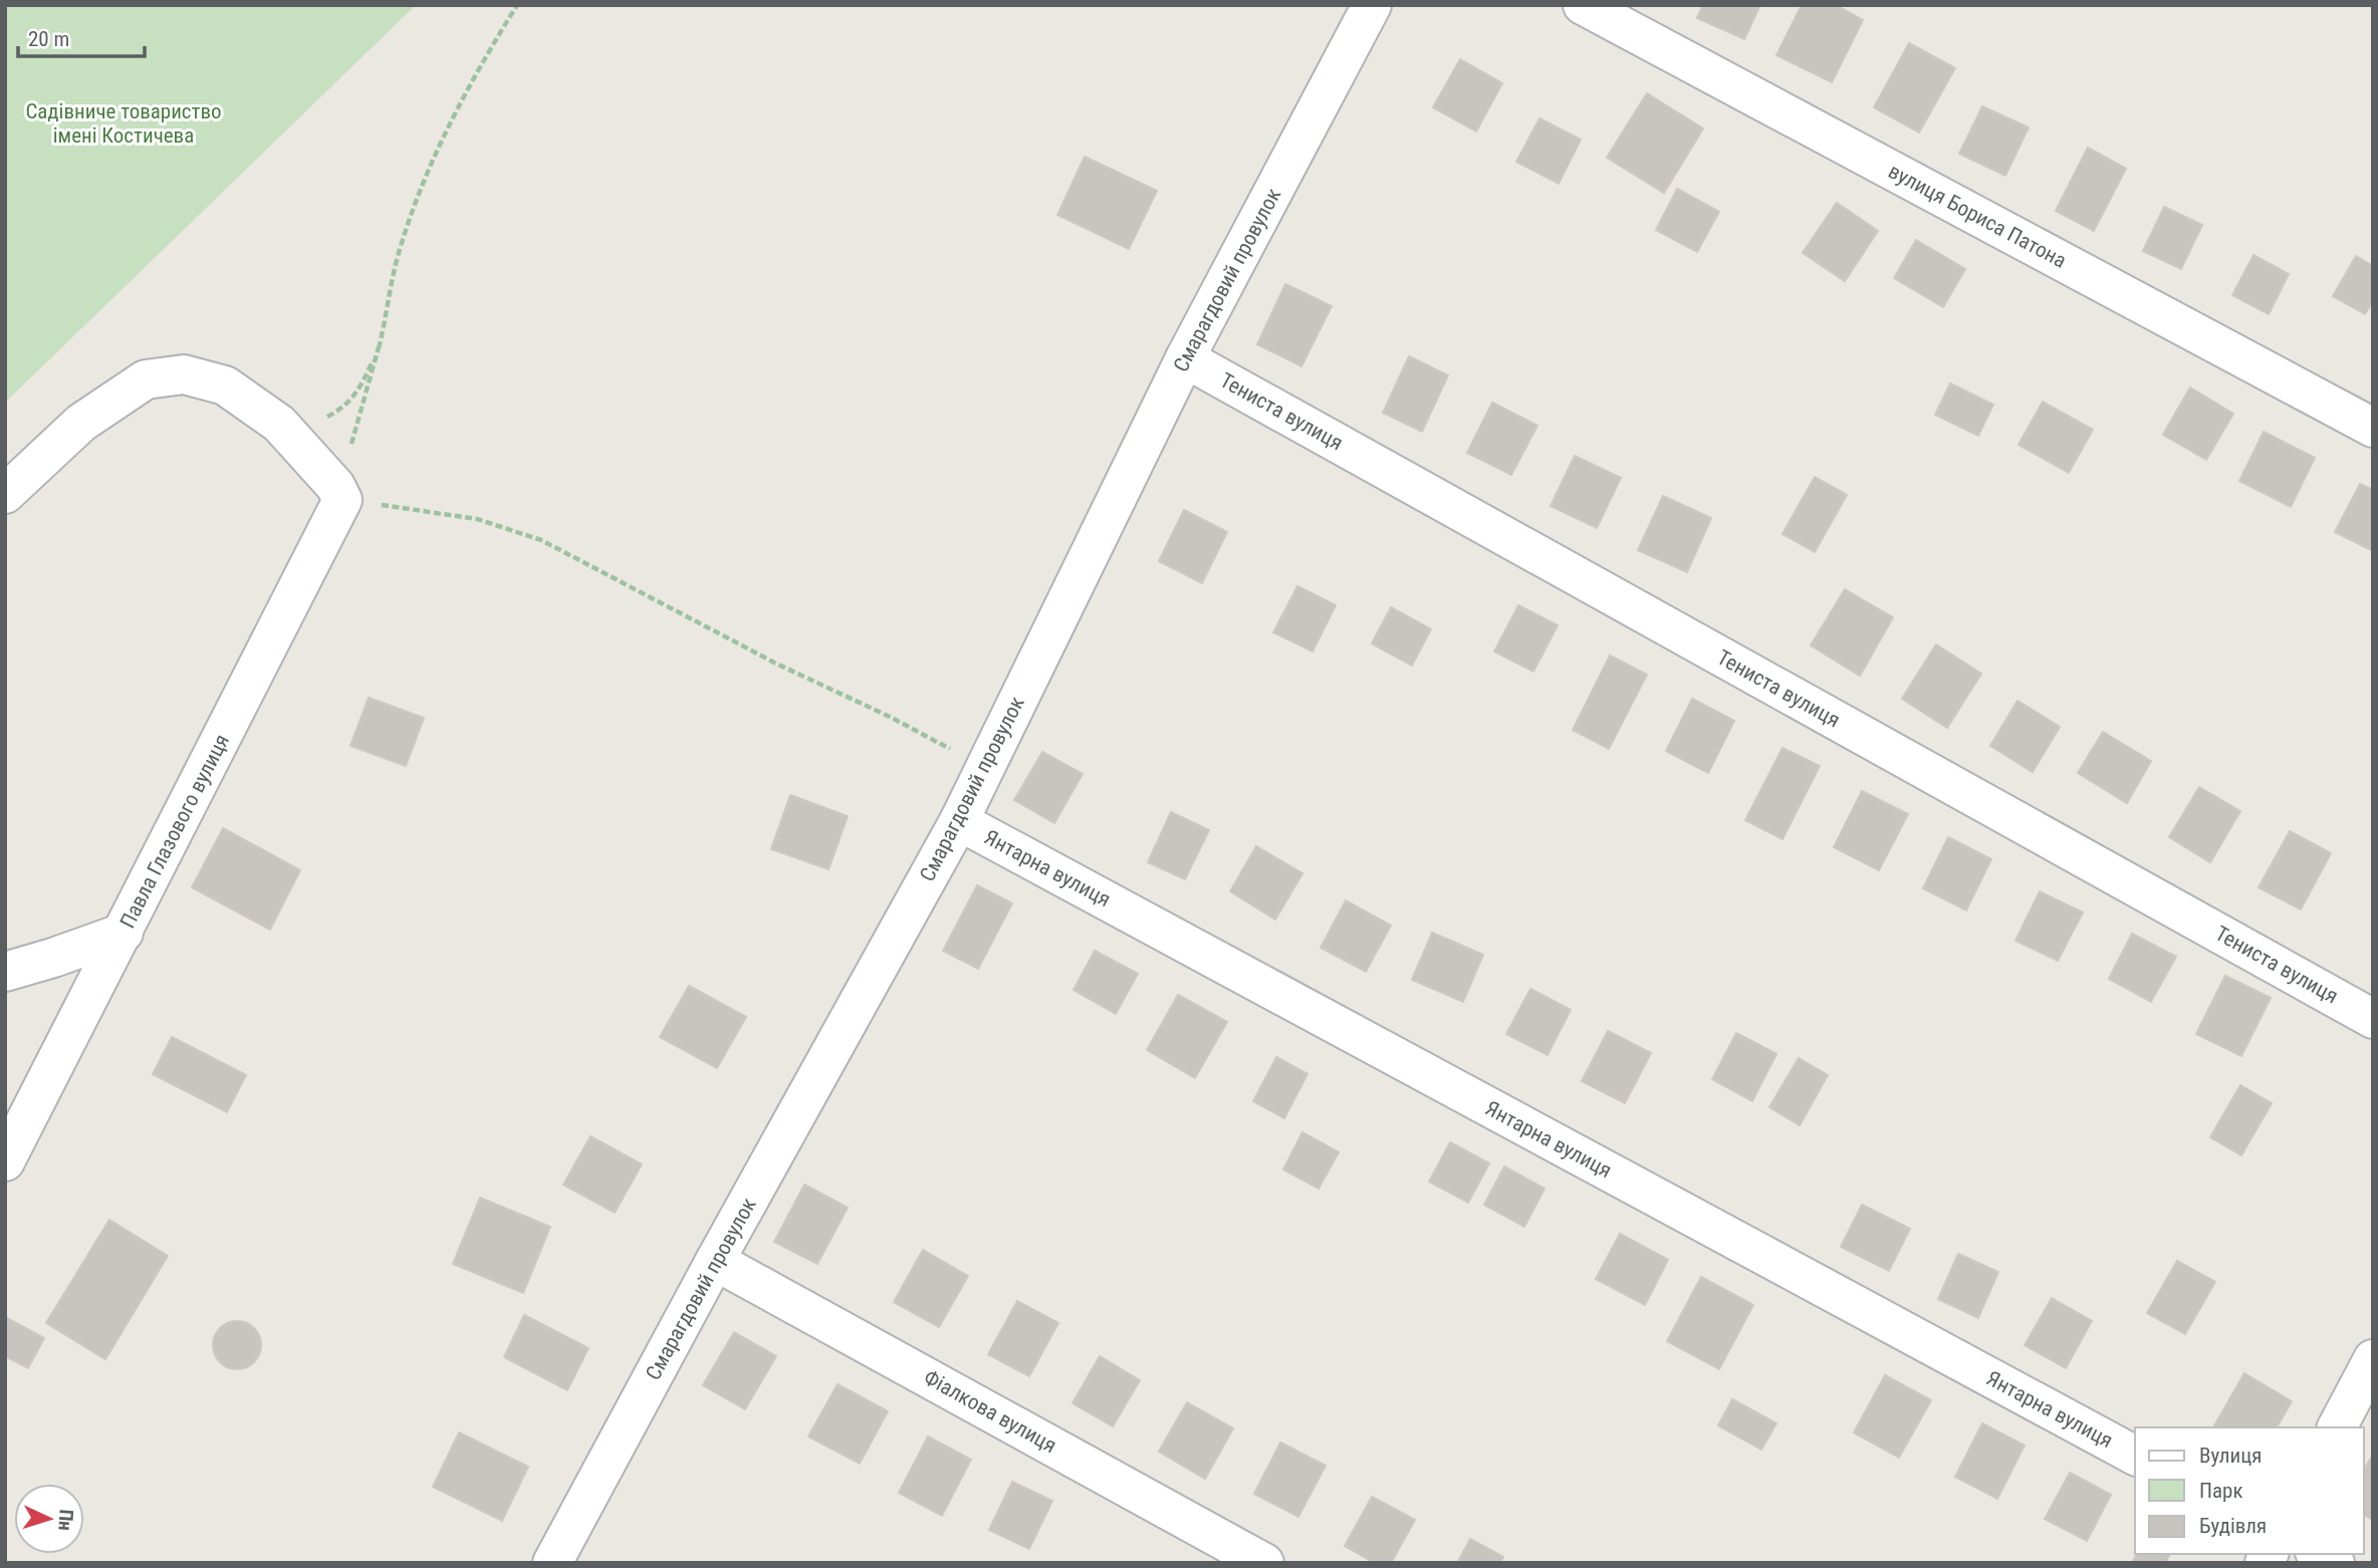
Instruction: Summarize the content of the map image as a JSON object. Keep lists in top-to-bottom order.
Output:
{
  "streets": {
    "street": [
      "вулиця Бориса Патона",
      "Смарагдовий провулок",
      "Тениста вулиця",
      "Павла Глазового вулиця",
      "Янтарна вулиця",
      "Фіалкова вулиця"
    ]
  },
  "crossings": [
    ["Смарагдовий провулок", "Тениста вулиця"],
    ["Смарагдовий провулок", "Янтарна вулиця"],
    ["Смарагдовий провулок", "Фіалкова вулиця"]
  ],
  "parks": ["Садівниче товариство імені Костичева"],
  "legend": ["Вулиця", "Парк", "Будівля"],
  "scale_bar": "20 m",
  "north": "right"
}
